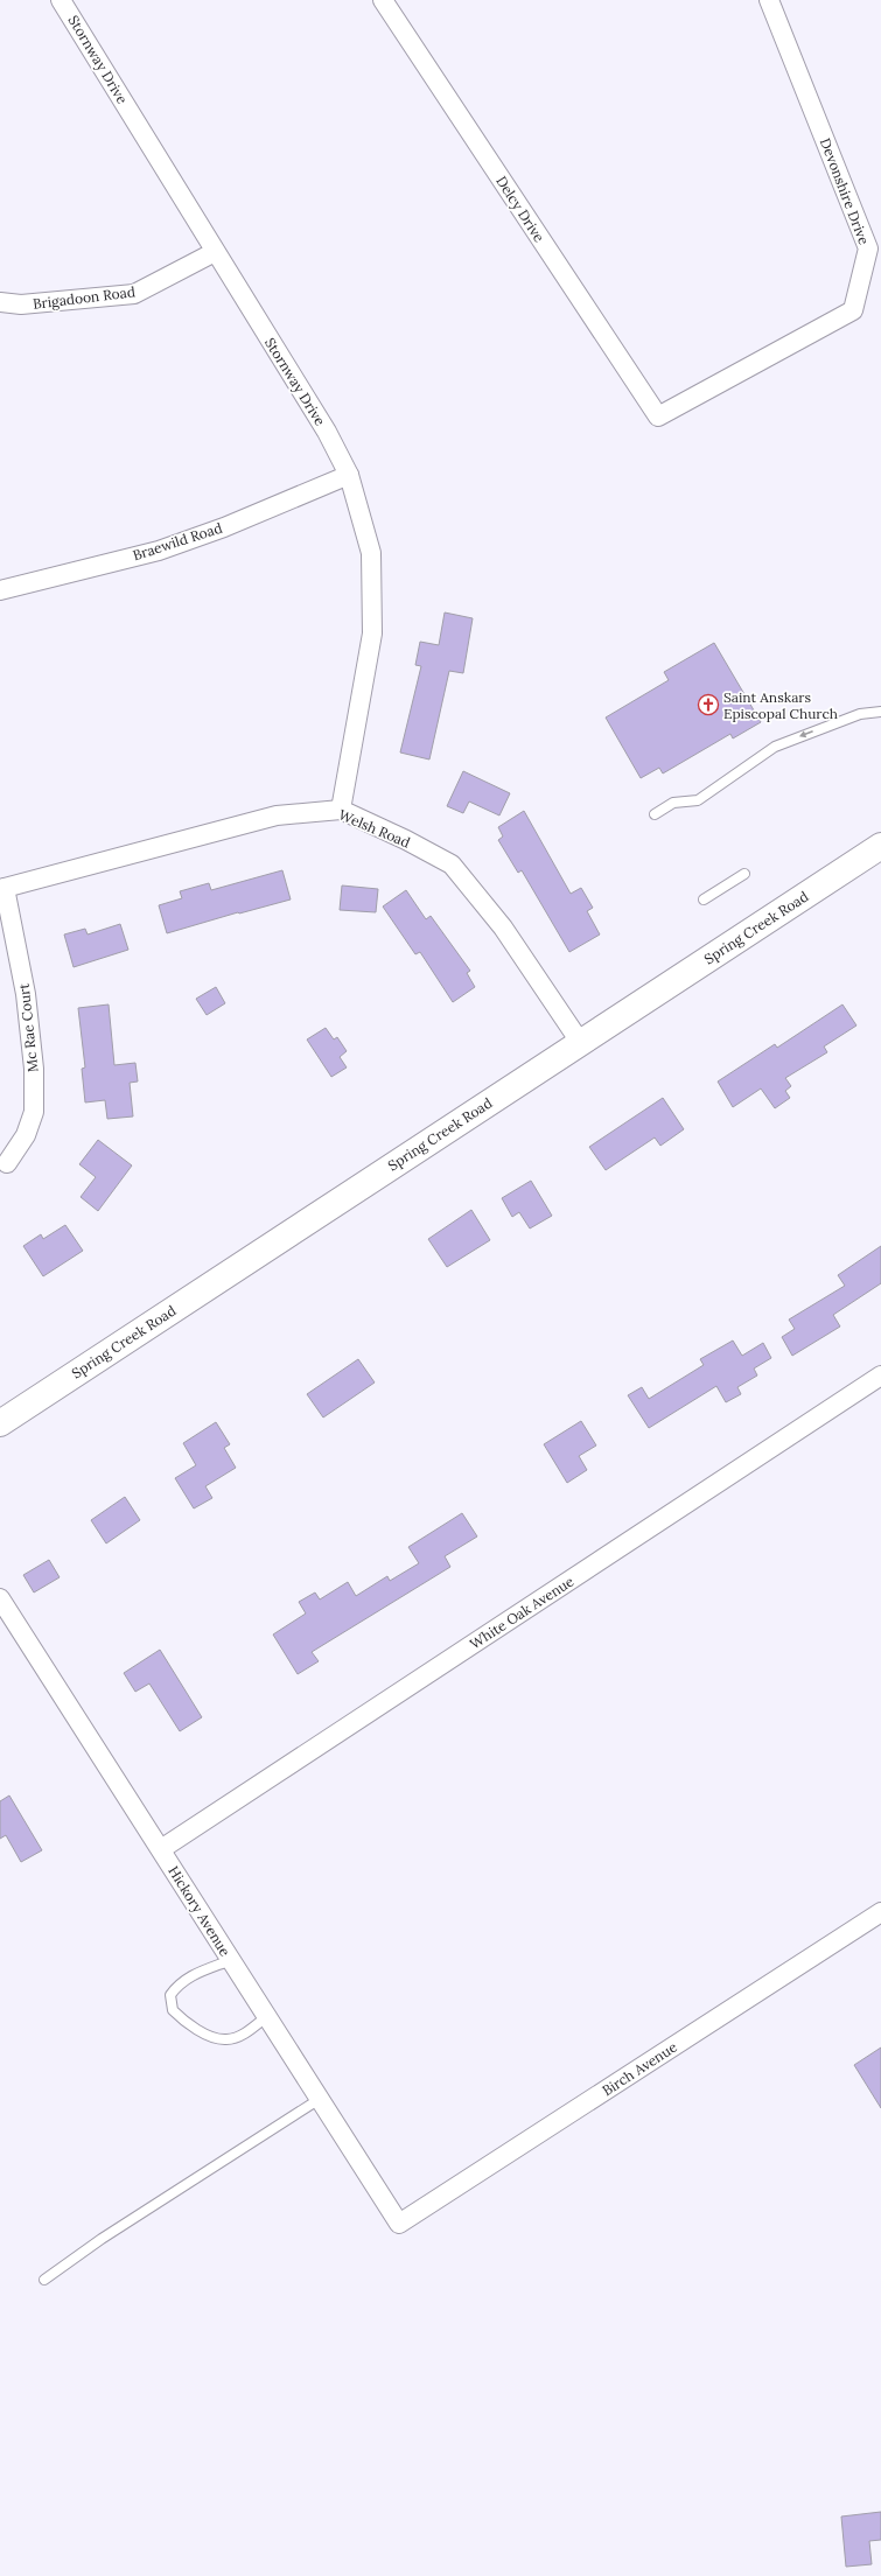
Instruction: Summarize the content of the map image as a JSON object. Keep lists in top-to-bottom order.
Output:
{
  "streets": {
    "main road": ["Spring Creek Road"],
    "street": [
      "Stornway Drive",
      "Devonshire Drive",
      "Delcy Drive",
      "Brigadoon Road",
      "Braewild Road",
      "Welsh Road",
      "Mc Rae Court",
      "White Oak Avenue",
      "Hickory Avenue",
      "Birch Avenue"
    ]
  },
  "crossings": [
    ["Stornway Drive", "Brigadoon Road"],
    ["Stornway Drive", "Braewild Road"],
    ["Stornway Drive", "Welsh Road"],
    ["Devonshire Drive", "Delcy Drive"],
    ["Welsh Road", "Spring Creek Road"],
    ["Welsh Road", "Mc Rae Court"],
    ["White Oak Avenue", "Hickory Avenue"],
    ["Hickory Avenue", "Birch Avenue"]
  ],
  "places": {
    "church": ["Saint Anskars Episcopal Church"]
  }
}
